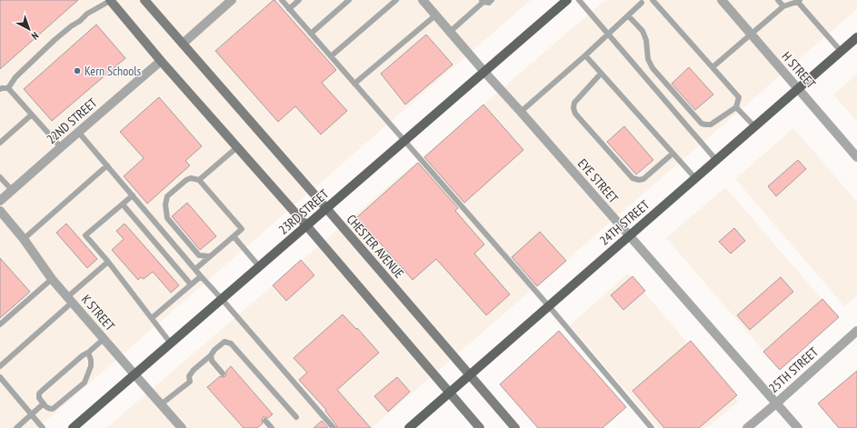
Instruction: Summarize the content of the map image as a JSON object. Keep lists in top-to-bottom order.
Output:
{
  "streets": {
    "main road": ["23RD STREET", "24TH STREET", "CHESTER AVENUE"],
    "street": [
      "H STREET",
      "22ND STREET",
      "EYE STREET",
      "K STREET",
      "25TH STREET"
    ]
  },
  "crossings": [
    ["H STREET", "24TH STREET"],
    ["EYE STREET", "23RD STREET"],
    ["EYE STREET", "24TH STREET"],
    ["EYE STREET", "25TH STREET"],
    ["23RD STREET", "CHESTER AVENUE"],
    ["23RD STREET", "K STREET"],
    ["24TH STREET", "CHESTER AVENUE"]
  ],
  "places": ["Kern Schools"],
  "north": "bottom right"
}
